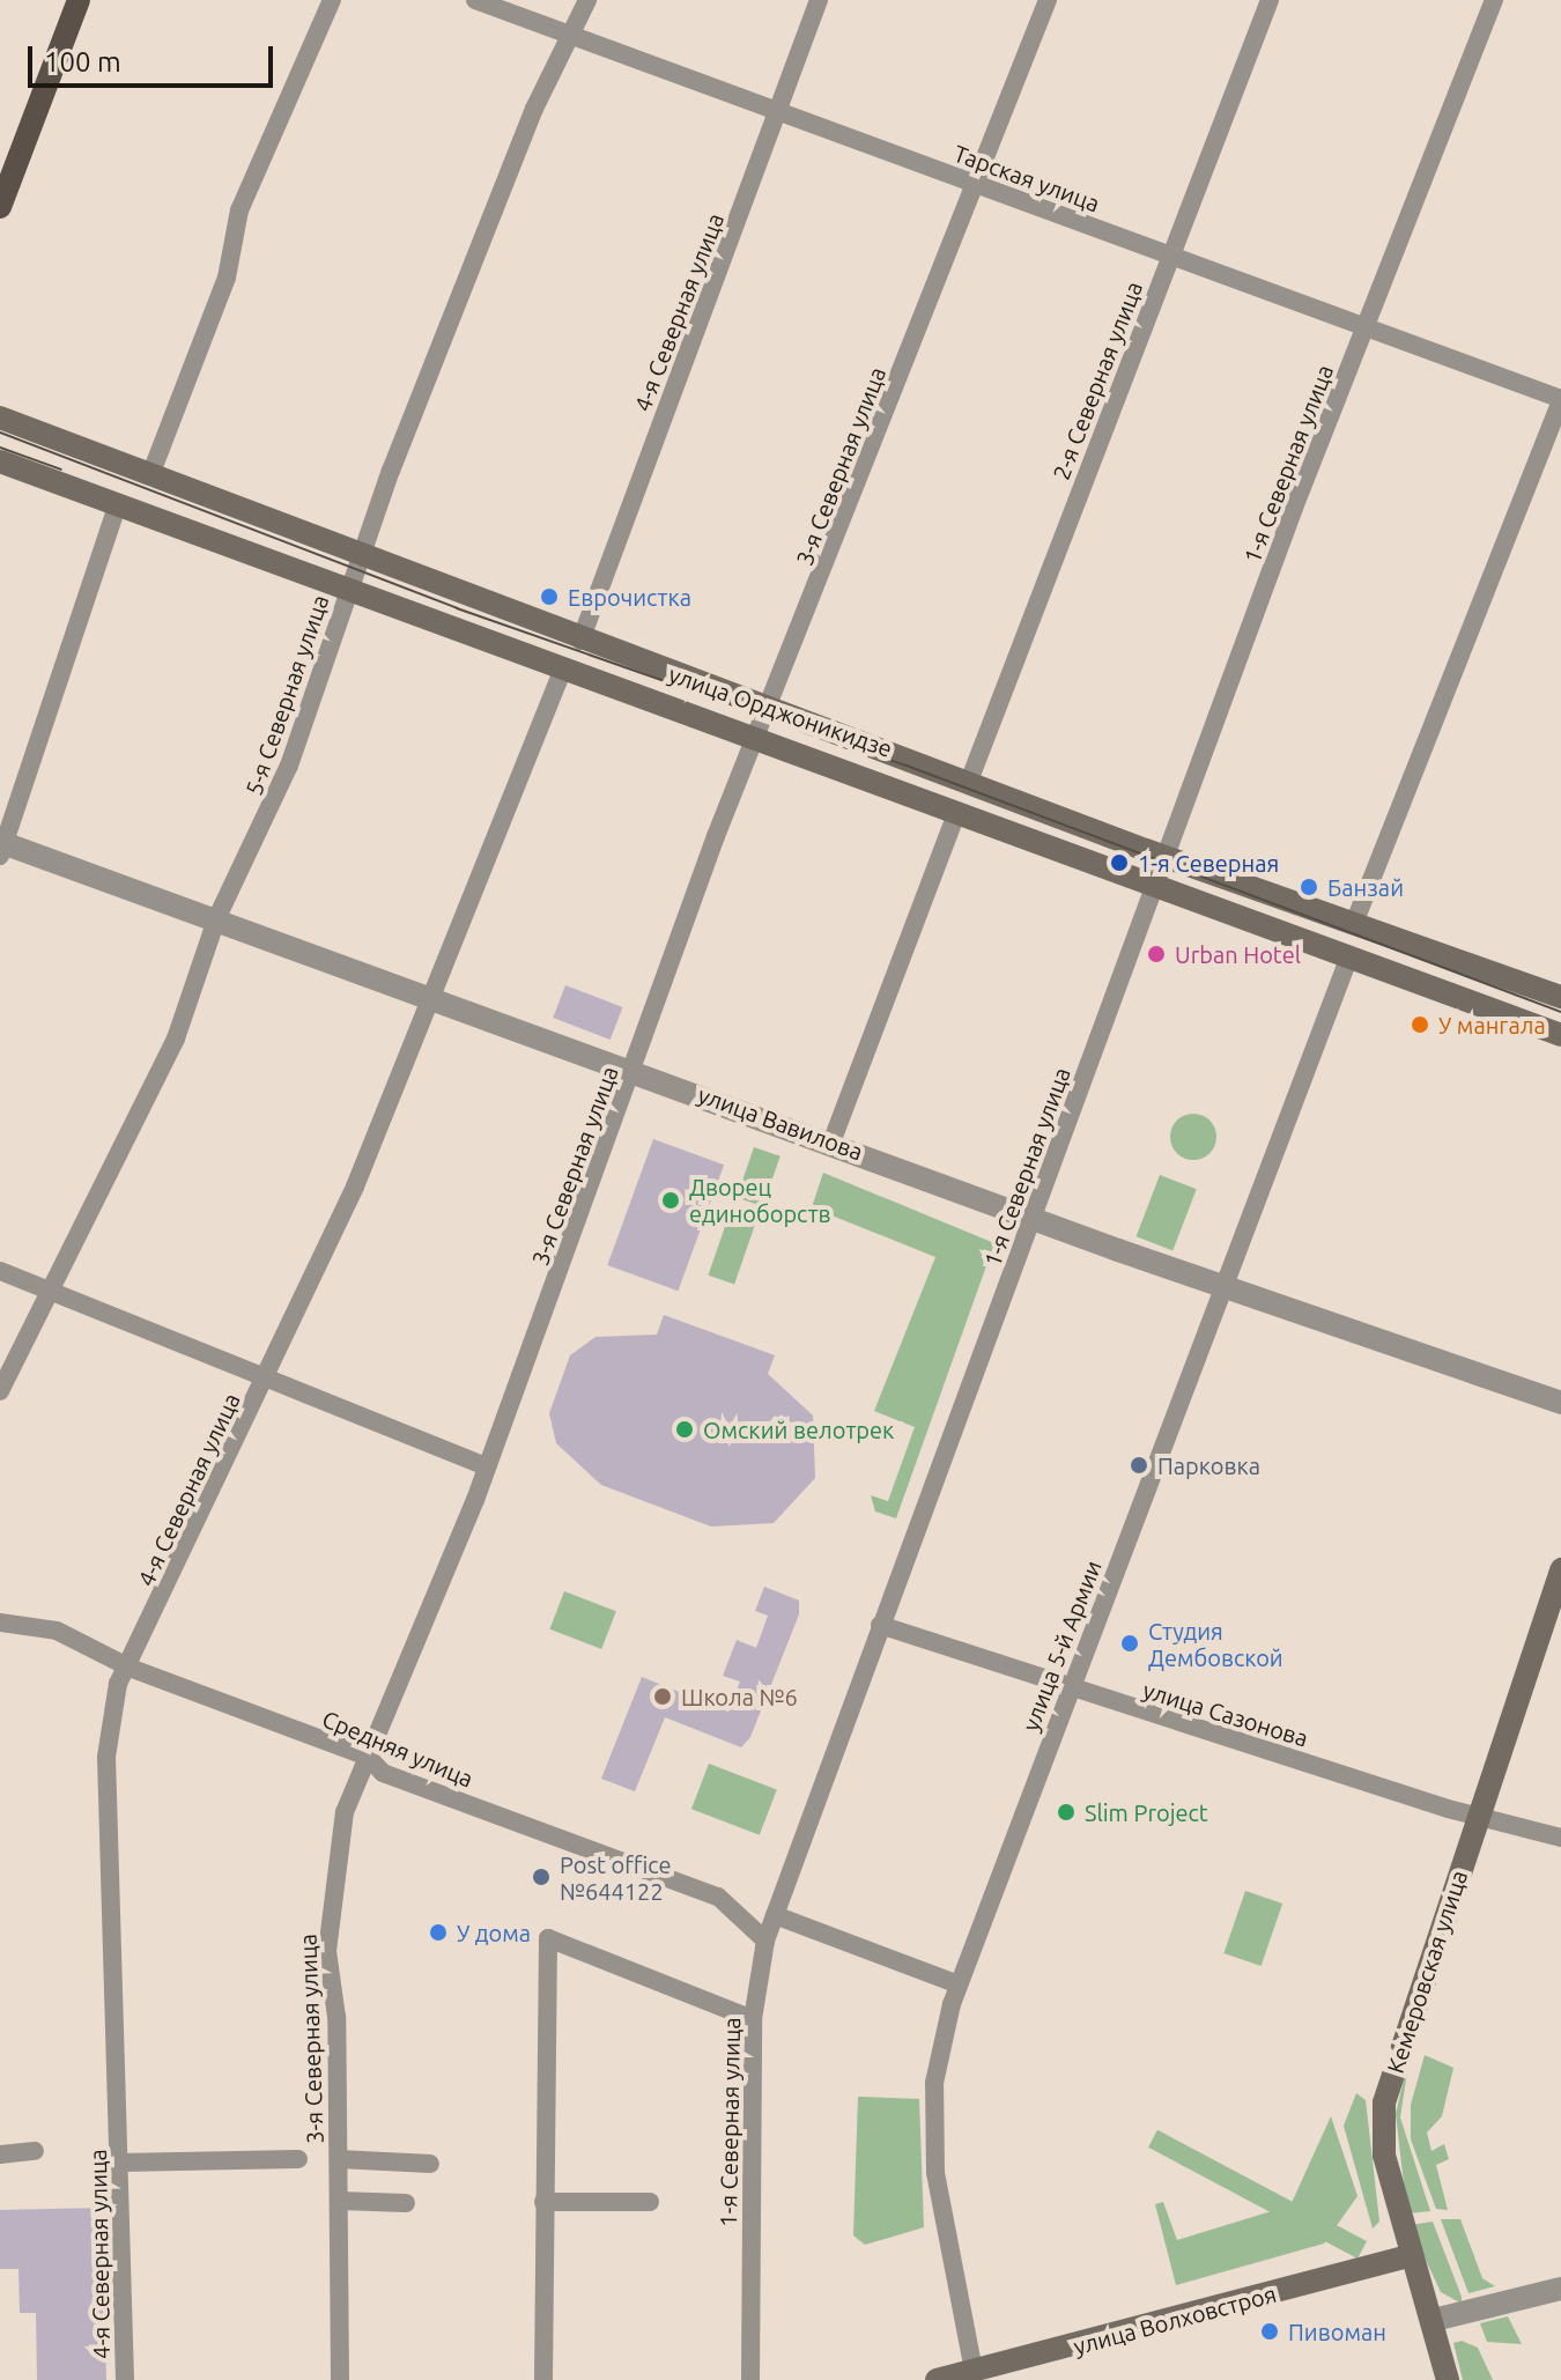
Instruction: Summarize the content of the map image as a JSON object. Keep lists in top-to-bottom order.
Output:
{
  "streets": {
    "main road": ["улица Орджоникидзе", "Кемеровская улица", "улица Волховстроя"],
    "street": [
      "Тарская улица",
      "4-я Северная улица",
      "2-я Северная улица",
      "1-я Северная улица",
      "3-я Северная улица",
      "5-я Северная улица",
      "улица Вавилова",
      "улица 5-й Армии",
      "улица Сазонова",
      "Средняя улица"
    ]
  },
  "crossings": [
    ["Тарская улица", "4-я Северная улица"],
    ["Тарская улица", "2-я Северная улица"],
    ["Тарская улица", "1-я Северная улица"],
    ["Тарская улица", "3-я Северная улица"],
    ["Тарская улица", "5-я Северная улица"],
    ["4-я Северная улица", "улица Орджоникидзе"],
    ["4-я Северная улица", "улица Вавилова"],
    ["4-я Северная улица", "Средняя улица"],
    ["2-я Северная улица", "улица Орджоникидзе"],
    ["1-я Северная улица", "улица Орджоникидзе"],
    ["1-я Северная улица", "улица Вавилова"],
    ["1-я Северная улица", "улица Сазонова"],
    ["1-я Северная улица", "Средняя улица"],
    ["3-я Северная улица", "улица Орджоникидзе"],
    ["3-я Северная улица", "улица Вавилова"],
    ["3-я Северная улица", "Средняя улица"],
    ["5-я Северная улица", "улица Орджоникидзе"],
    ["5-я Северная улица", "улица Вавилова"],
    ["улица Орджоникидзе", "улица 5-й Армии"],
    ["улица Вавилова", "улица 5-й Армии"],
    ["улица 5-й Армии", "улица Сазонова"],
    ["улица 5-й Армии", "улица Волховстроя"],
    ["улица Сазонова", "Кемеровская улица"],
    ["Кемеровская улица", "улица Волховстроя"]
  ],
  "places": [
    "Еврочистка",
    "1-я Северная",
    "Банзай",
    "Urban Hotel",
    "У мангала",
    "Дворец единоборств",
    "Омский велотрек",
    "Парковка",
    "Студия Дембовской",
    "Школа №6",
    "Slim Project",
    "Post office №644122",
    "У дома",
    "Пивоман"
  ],
  "scale_bar": "100 m"
}
